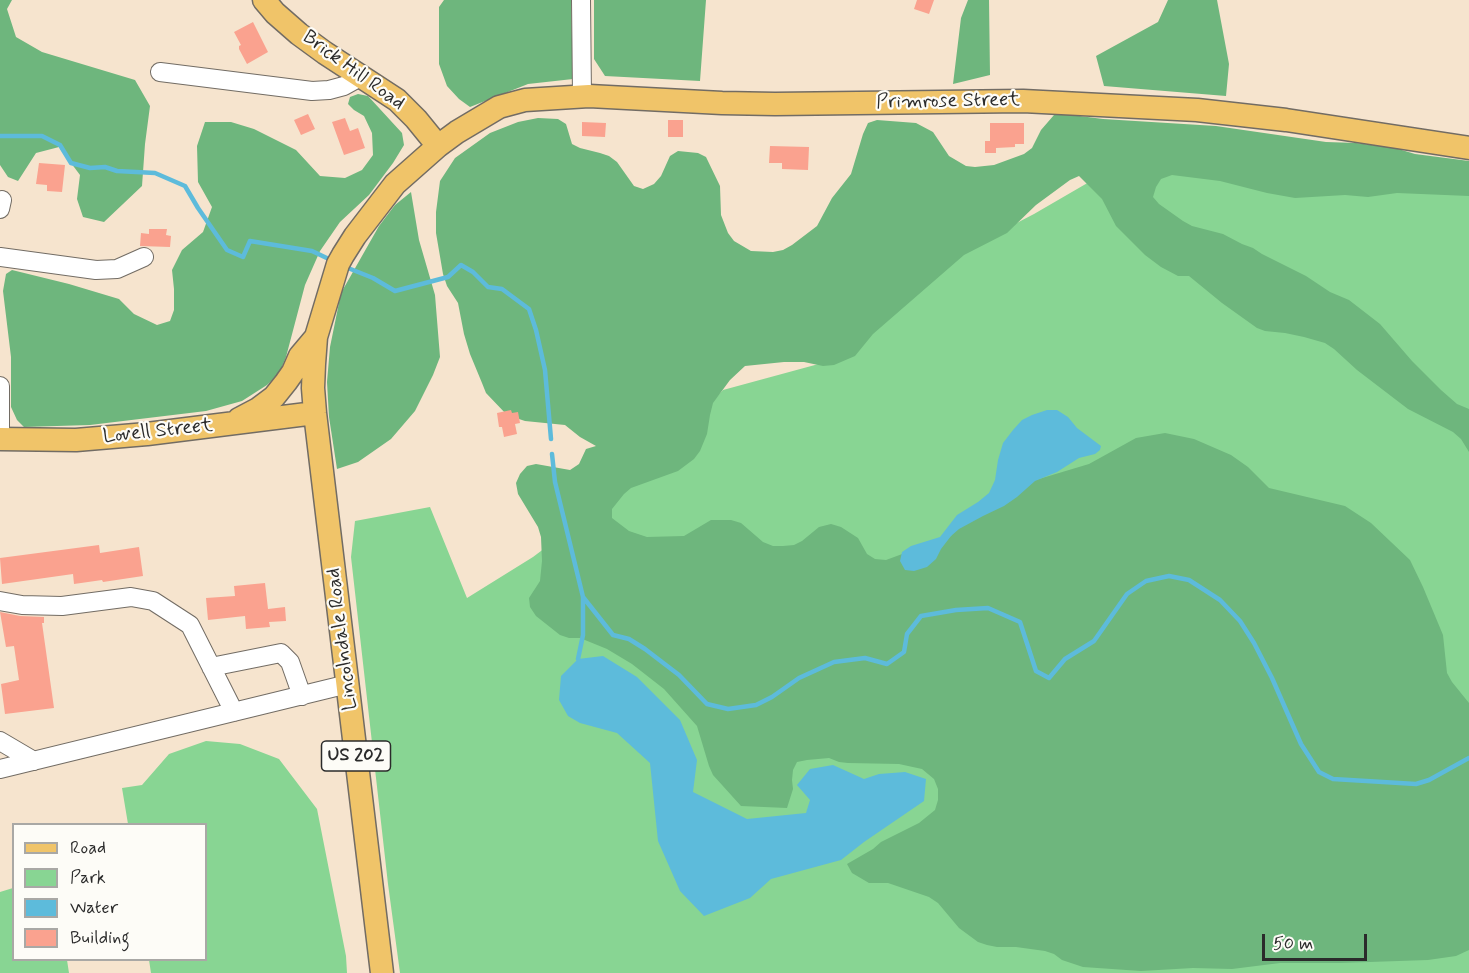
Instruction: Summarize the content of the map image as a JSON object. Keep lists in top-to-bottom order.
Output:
{
  "streets": {
    "main road": [
      "Brick Hill Road",
      "Primrose Street",
      "Lovell Street",
      "Lincolndale Road",
      "US 202"
    ]
  },
  "crossings": [
    ["Brick Hill Road", "Primrose Street"],
    ["Primrose Street", "Lincolndale Road"],
    ["Lovell Street", "Lincolndale Road"]
  ],
  "legend": [
    "Road",
    "Park",
    "Water",
    "Building"
  ],
  "scale_bar": "50 m"
}
